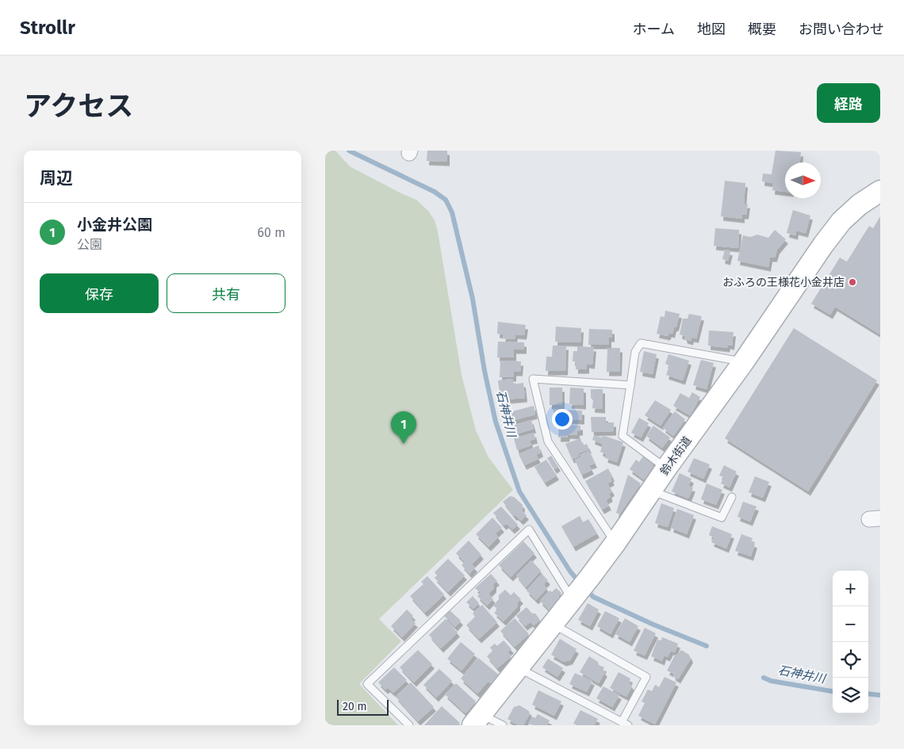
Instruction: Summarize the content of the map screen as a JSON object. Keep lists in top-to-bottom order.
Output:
{
  "streets": {
    "street": ["鈴木街道"]
  },
  "water": ["石神井川"],
  "places": ["おふろの王様花小金井店"],
  "scale_bar": "20 m",
  "north": "right",
  "page": {
    "header": "Strollr",
    "nav": [
      "ホーム",
      "地図",
      "概要",
      "お問い合わせ"
    ],
    "title": "アクセス",
    "buttons": [
      "経路",
      ["保存", "共有"]
    ],
    "heading": "周辺",
    "list": [
      {
        "mark": "1",
        "name": "小金井公園",
        "note": "公園",
        "value": "60 m"
      }
    ],
    "pins": "1",
    "map_buttons": ["+", "−"],
    "scale": "20 m"
  }
}
